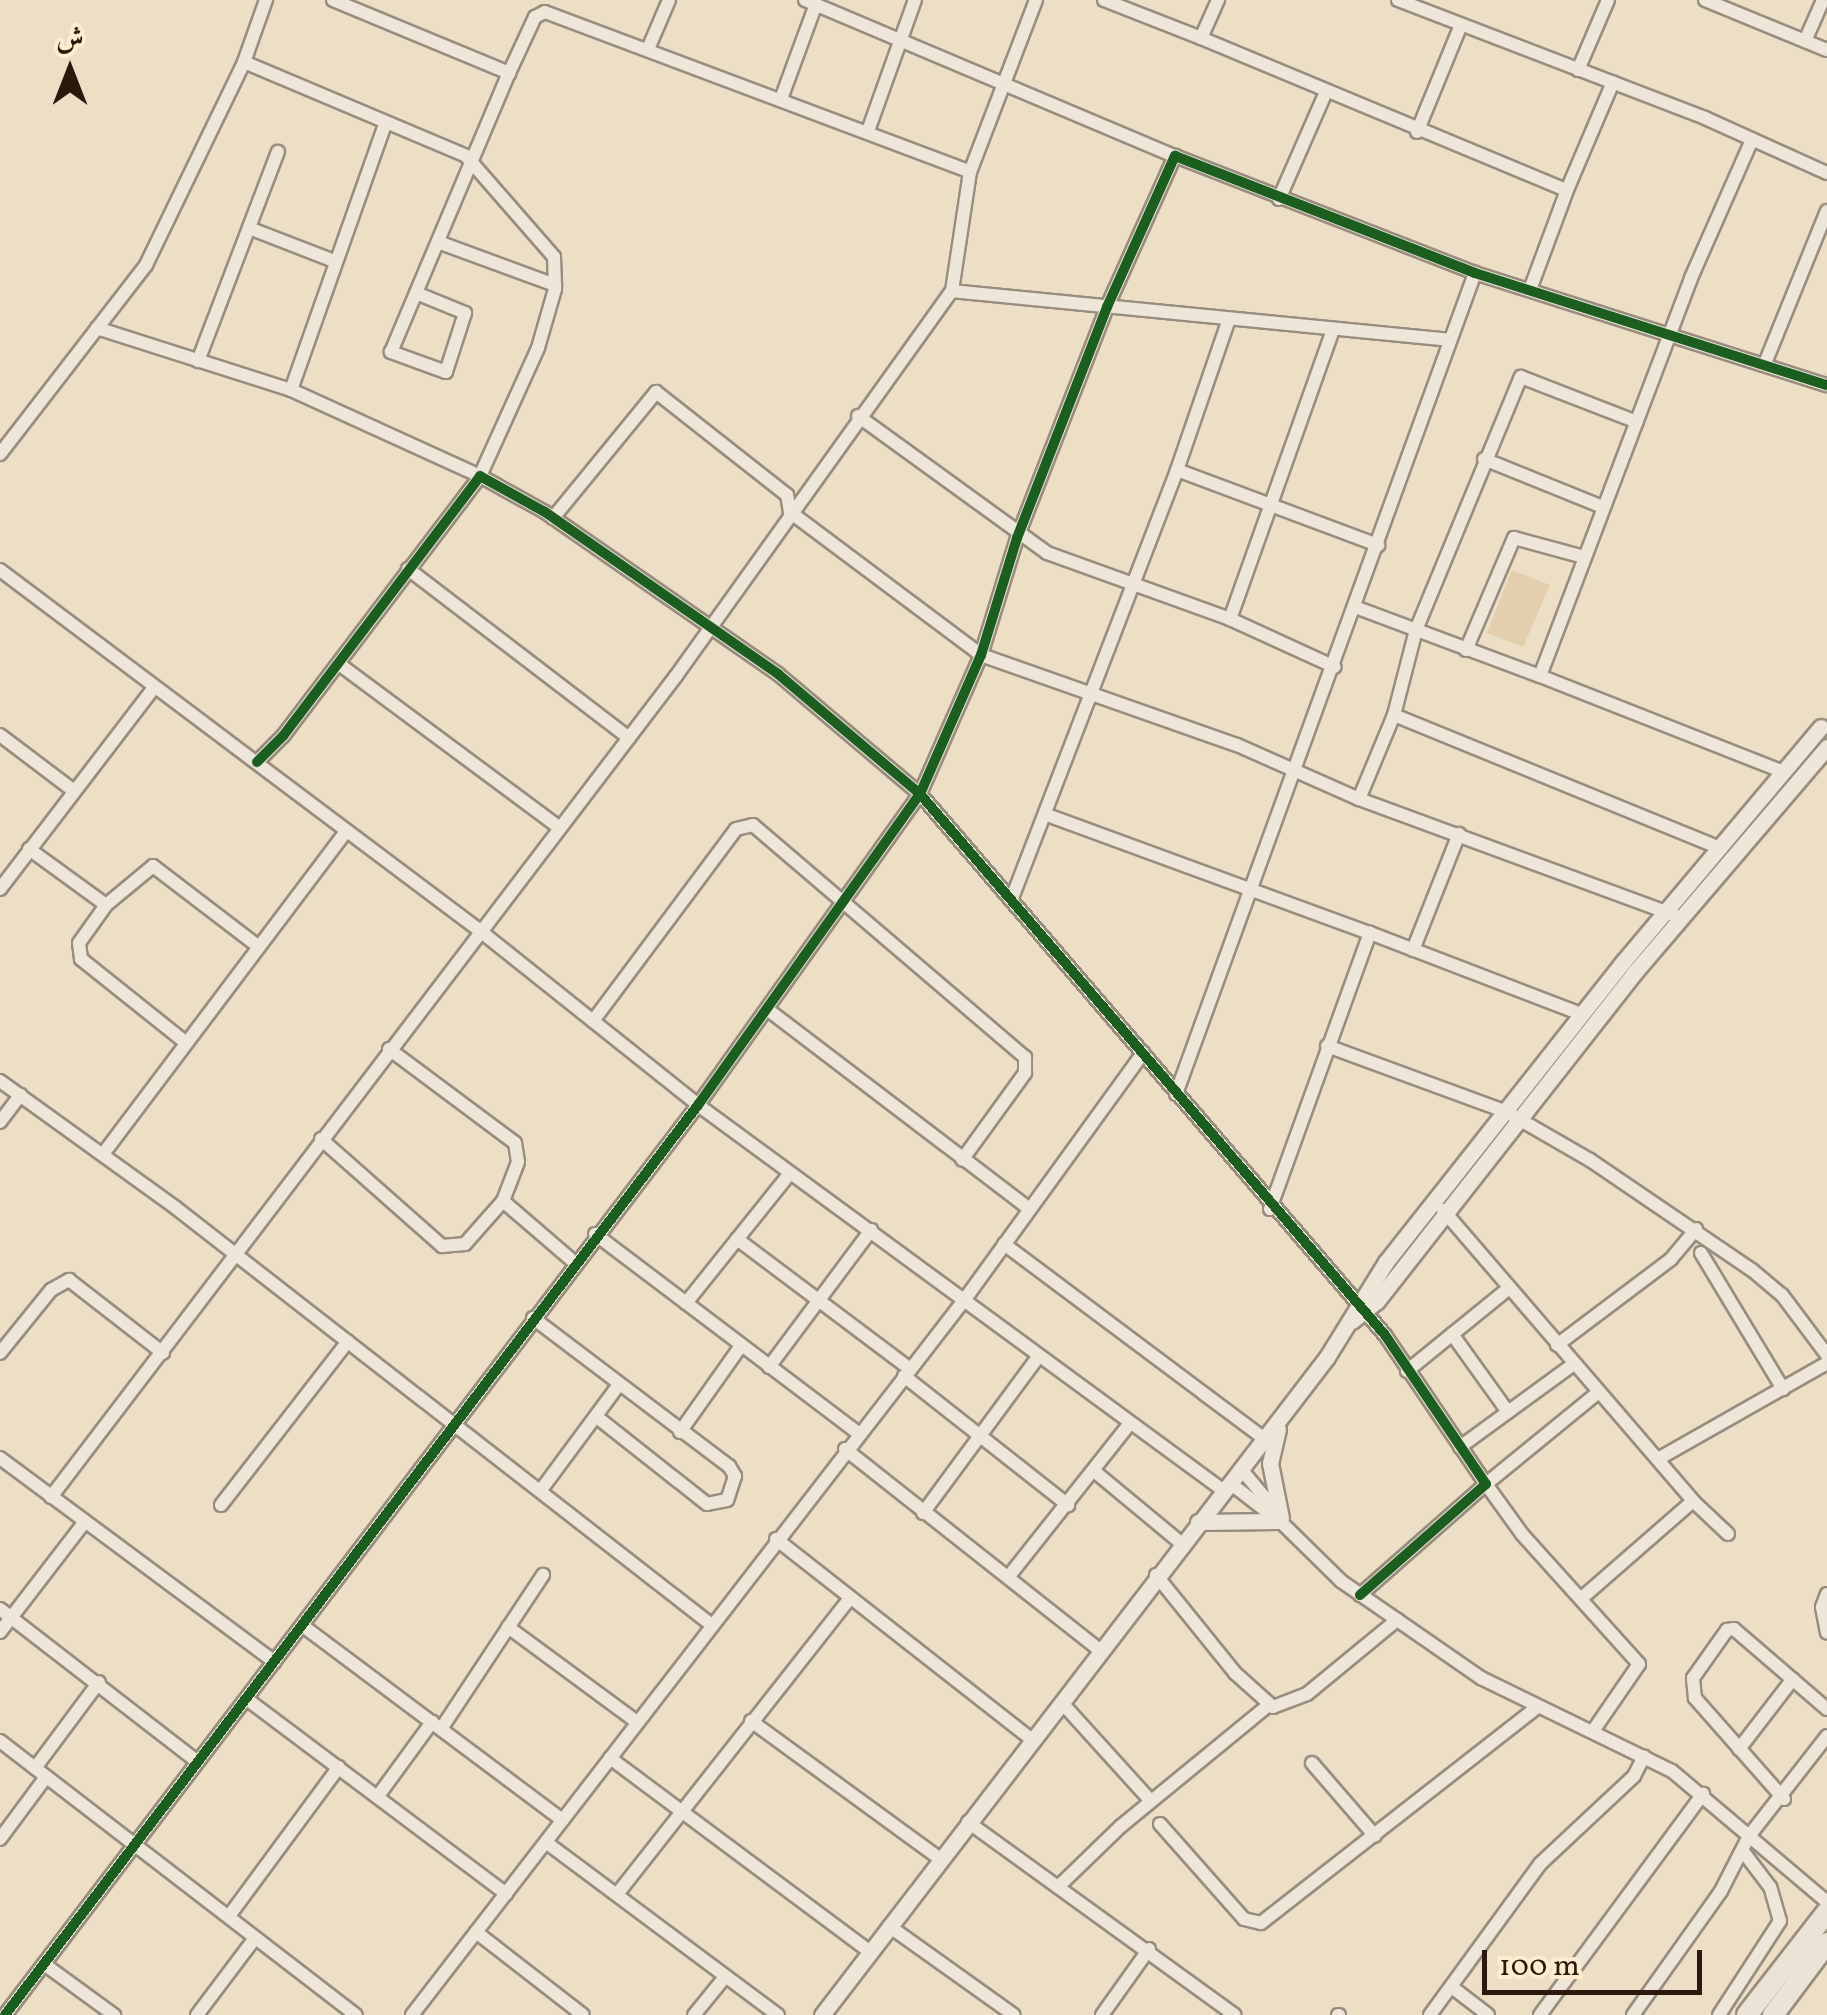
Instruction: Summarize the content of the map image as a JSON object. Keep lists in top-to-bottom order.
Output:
{
  "scale_bar": "100 m",
  "north": "top"
}
